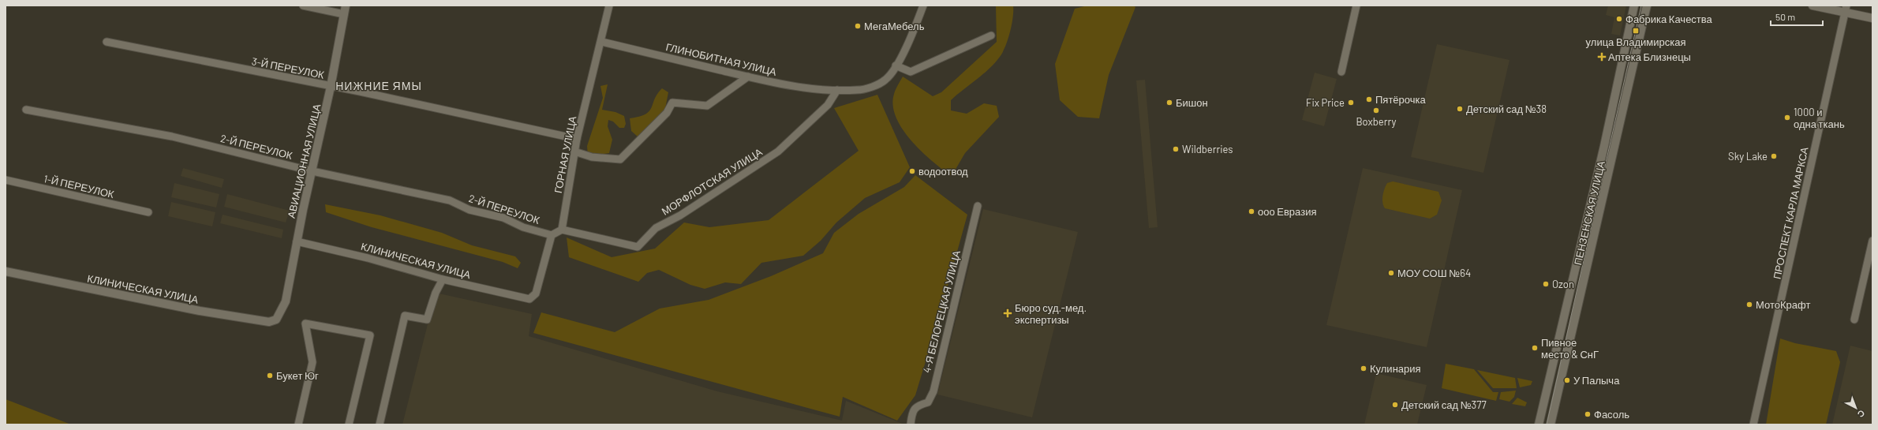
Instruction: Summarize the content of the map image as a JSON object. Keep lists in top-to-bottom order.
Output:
{
  "streets": {
    "main road": ["АВИАЦИОННАЯ УЛИЦА", "ПЕНЗЕНСКАЯ УЛИЦА", "КЛИНИЧЕСКАЯ УЛИЦА"],
    "street": [
      "ГЛИНОБИТНАЯ УЛИЦА",
      "3-Й ПЕРЕУЛОК",
      "2-Й ПЕРЕУЛОК",
      "ГОРНАЯ УЛИЦА",
      "МОРФЛОТСКАЯ УЛИЦА",
      "1-Й ПЕРЕУЛОК",
      "ПРОСПЕКТ КАРЛА МАРКСА",
      "4-Я БЕЛОРЕЦКАЯ УЛИЦА"
    ]
  },
  "crossings": [
    ["ГЛИНОБИТНАЯ УЛИЦА", "ГОРНАЯ УЛИЦА"],
    ["ГЛИНОБИТНАЯ УЛИЦА", "МОРФЛОТСКАЯ УЛИЦА"],
    ["3-Й ПЕРЕУЛОК", "ГОРНАЯ УЛИЦА"],
    ["3-Й ПЕРЕУЛОК", "АВИАЦИОННАЯ УЛИЦА"],
    ["2-Й ПЕРЕУЛОК", "АВИАЦИОННАЯ УЛИЦА"],
    ["2-Й ПЕРЕУЛОК", "КЛИНИЧЕСКАЯ УЛИЦА"],
    ["ГОРНАЯ УЛИЦА", "МОРФЛОТСКАЯ УЛИЦА"],
    ["АВИАЦИОННАЯ УЛИЦА", "КЛИНИЧЕСКАЯ УЛИЦА"]
  ],
  "districts": ["НИЖНИЕ ЯМЫ"],
  "places": {
    "other": [
      "Фабрика Качества",
      "МегаМебель",
      "Пятёрочка",
      "Бишон",
      "Fix Price",
      "Детский сад №38",
      "Boxberry",
      "1000 и одна ткань",
      "Wildberries",
      "Sky Lake",
      "водоотвод",
      "ооо Евразия",
      "МОУ СОШ №64",
      "Ozon",
      "МотоКрафт",
      "Пивное место & СнГ",
      "Кулинария",
      "Букет Юг",
      "У Палыча",
      "Детский сад №377",
      "Фасоль"
    ],
    "transit": ["улица Владимирская"],
    "health": ["Аптека Близнецы", "Бюро суд.-мед. экспертизы"]
  },
  "scale_bar": "50 m",
  "north": "bottom right"
}
